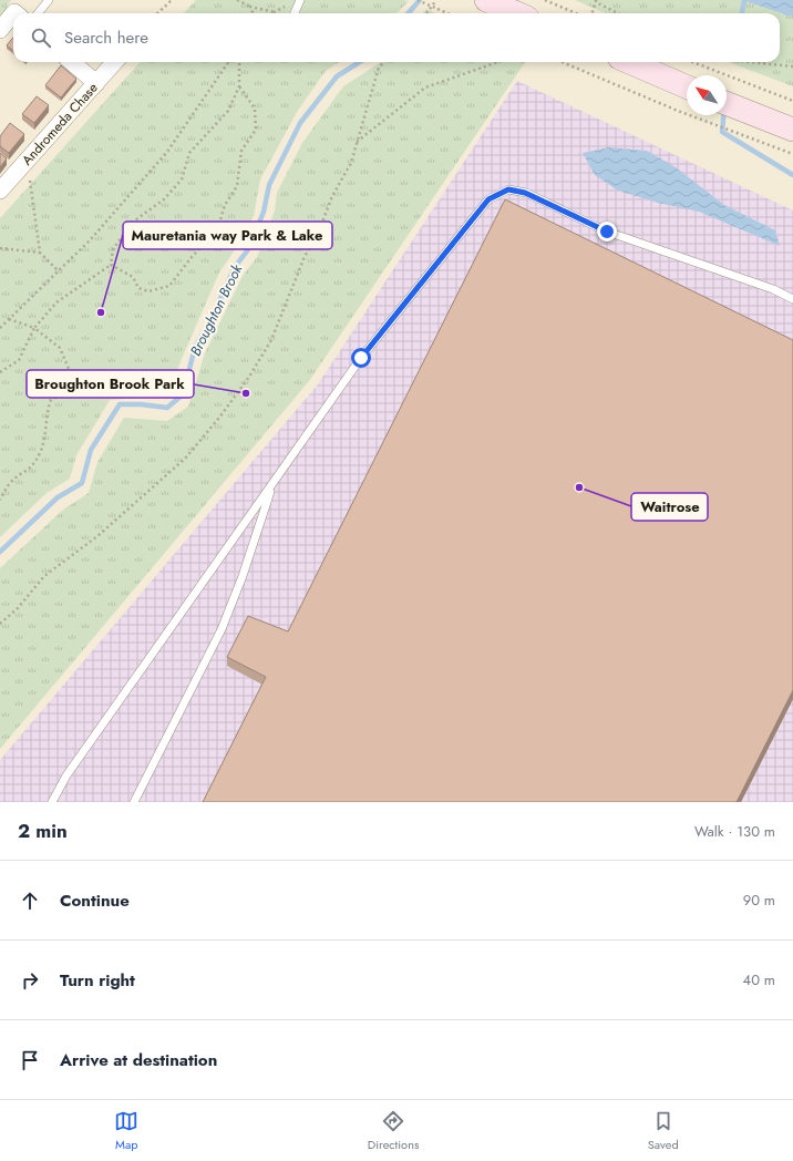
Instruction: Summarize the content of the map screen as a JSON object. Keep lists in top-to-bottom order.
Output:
{
  "streets": {
    "street": ["Andromeda Chase"]
  },
  "water": ["Broughton Brook"],
  "places": ["Mauretania way Park & Lake", "Broughton Brook Park", "Waitrose"],
  "north": "top left",
  "page": {
    "search": "Search here",
    "heading": ["2 min", "Walk · 130 m"],
    "list": [
      ["Continue", "90 m"],
      ["Turn right", "40 m"],
      "Arrive at destination"
    ],
    "nav": ["Map", "Directions", "Saved"]
  }
}
